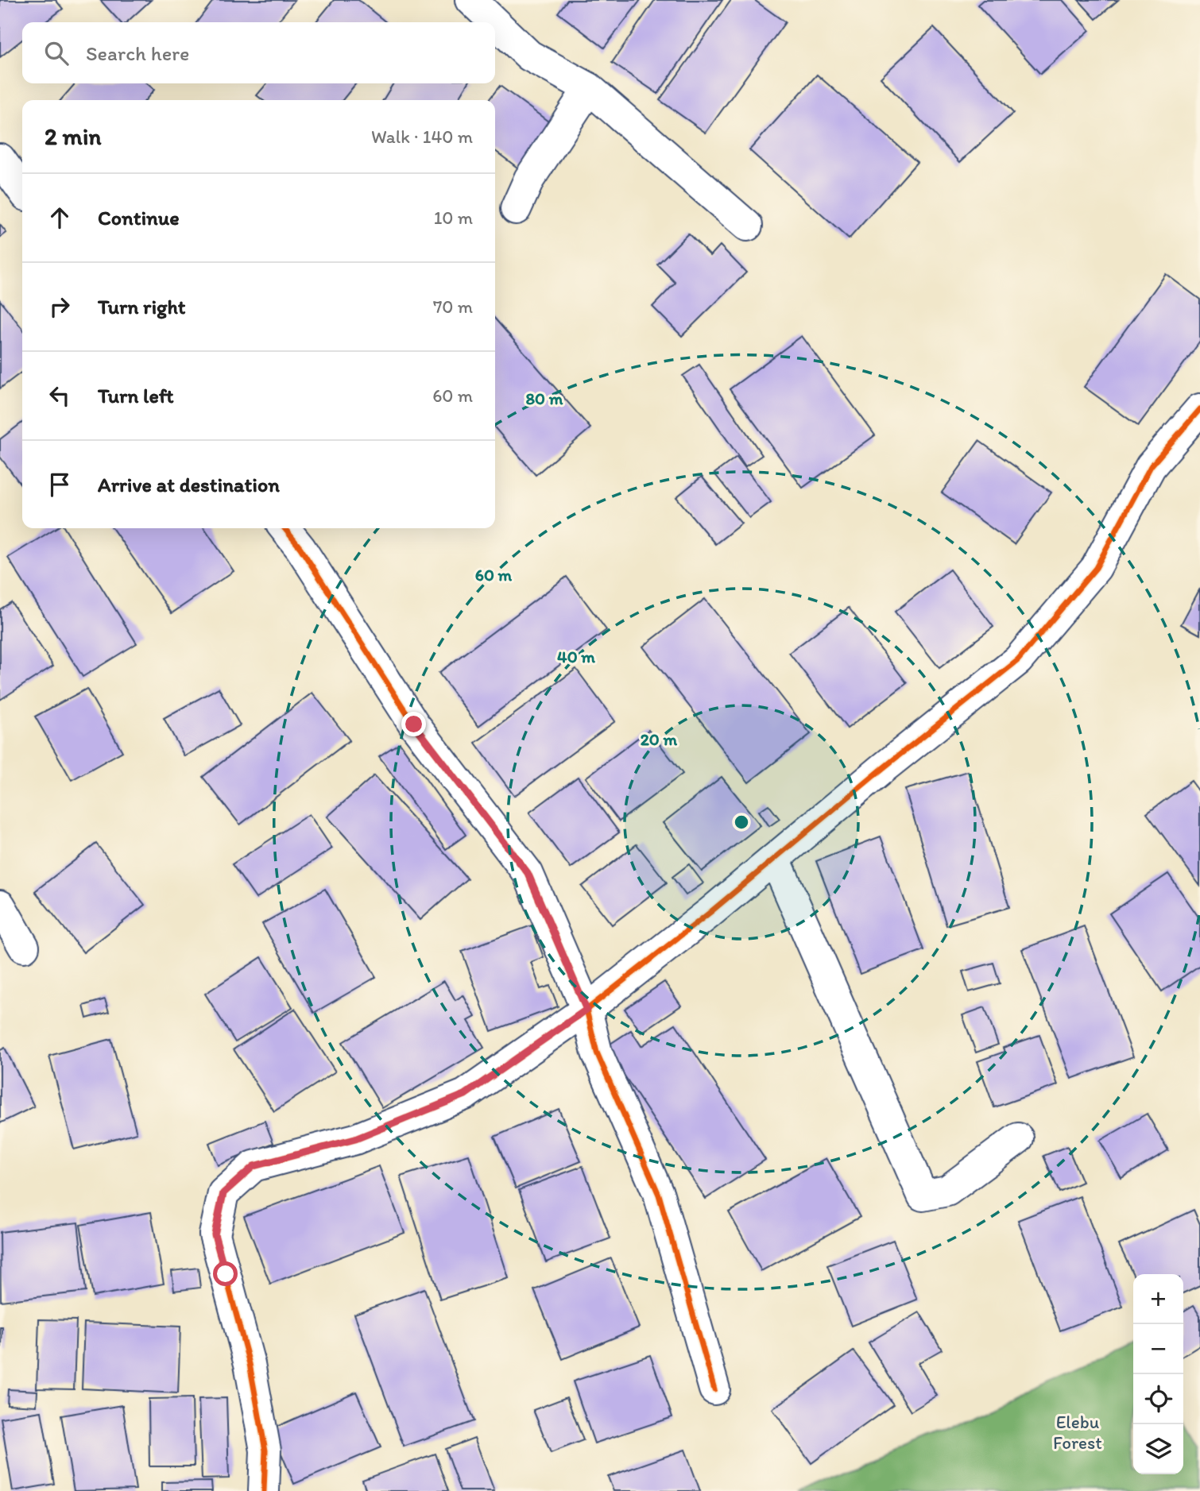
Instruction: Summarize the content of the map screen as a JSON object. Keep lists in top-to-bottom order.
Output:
{
  "parks": ["Elebu Forest"],
  "page": {
    "search": "Search here",
    "heading": ["2 min", "Walk · 140 m"],
    "list": [
      ["Continue", "10 m"],
      ["Turn right", "70 m"],
      ["Turn left", "60 m"],
      "Arrive at destination"
    ],
    "map_buttons": ["+", "−"]
  },
  "rings": [
    "80 m",
    "60 m",
    "40 m",
    "20 m"
  ]
}
